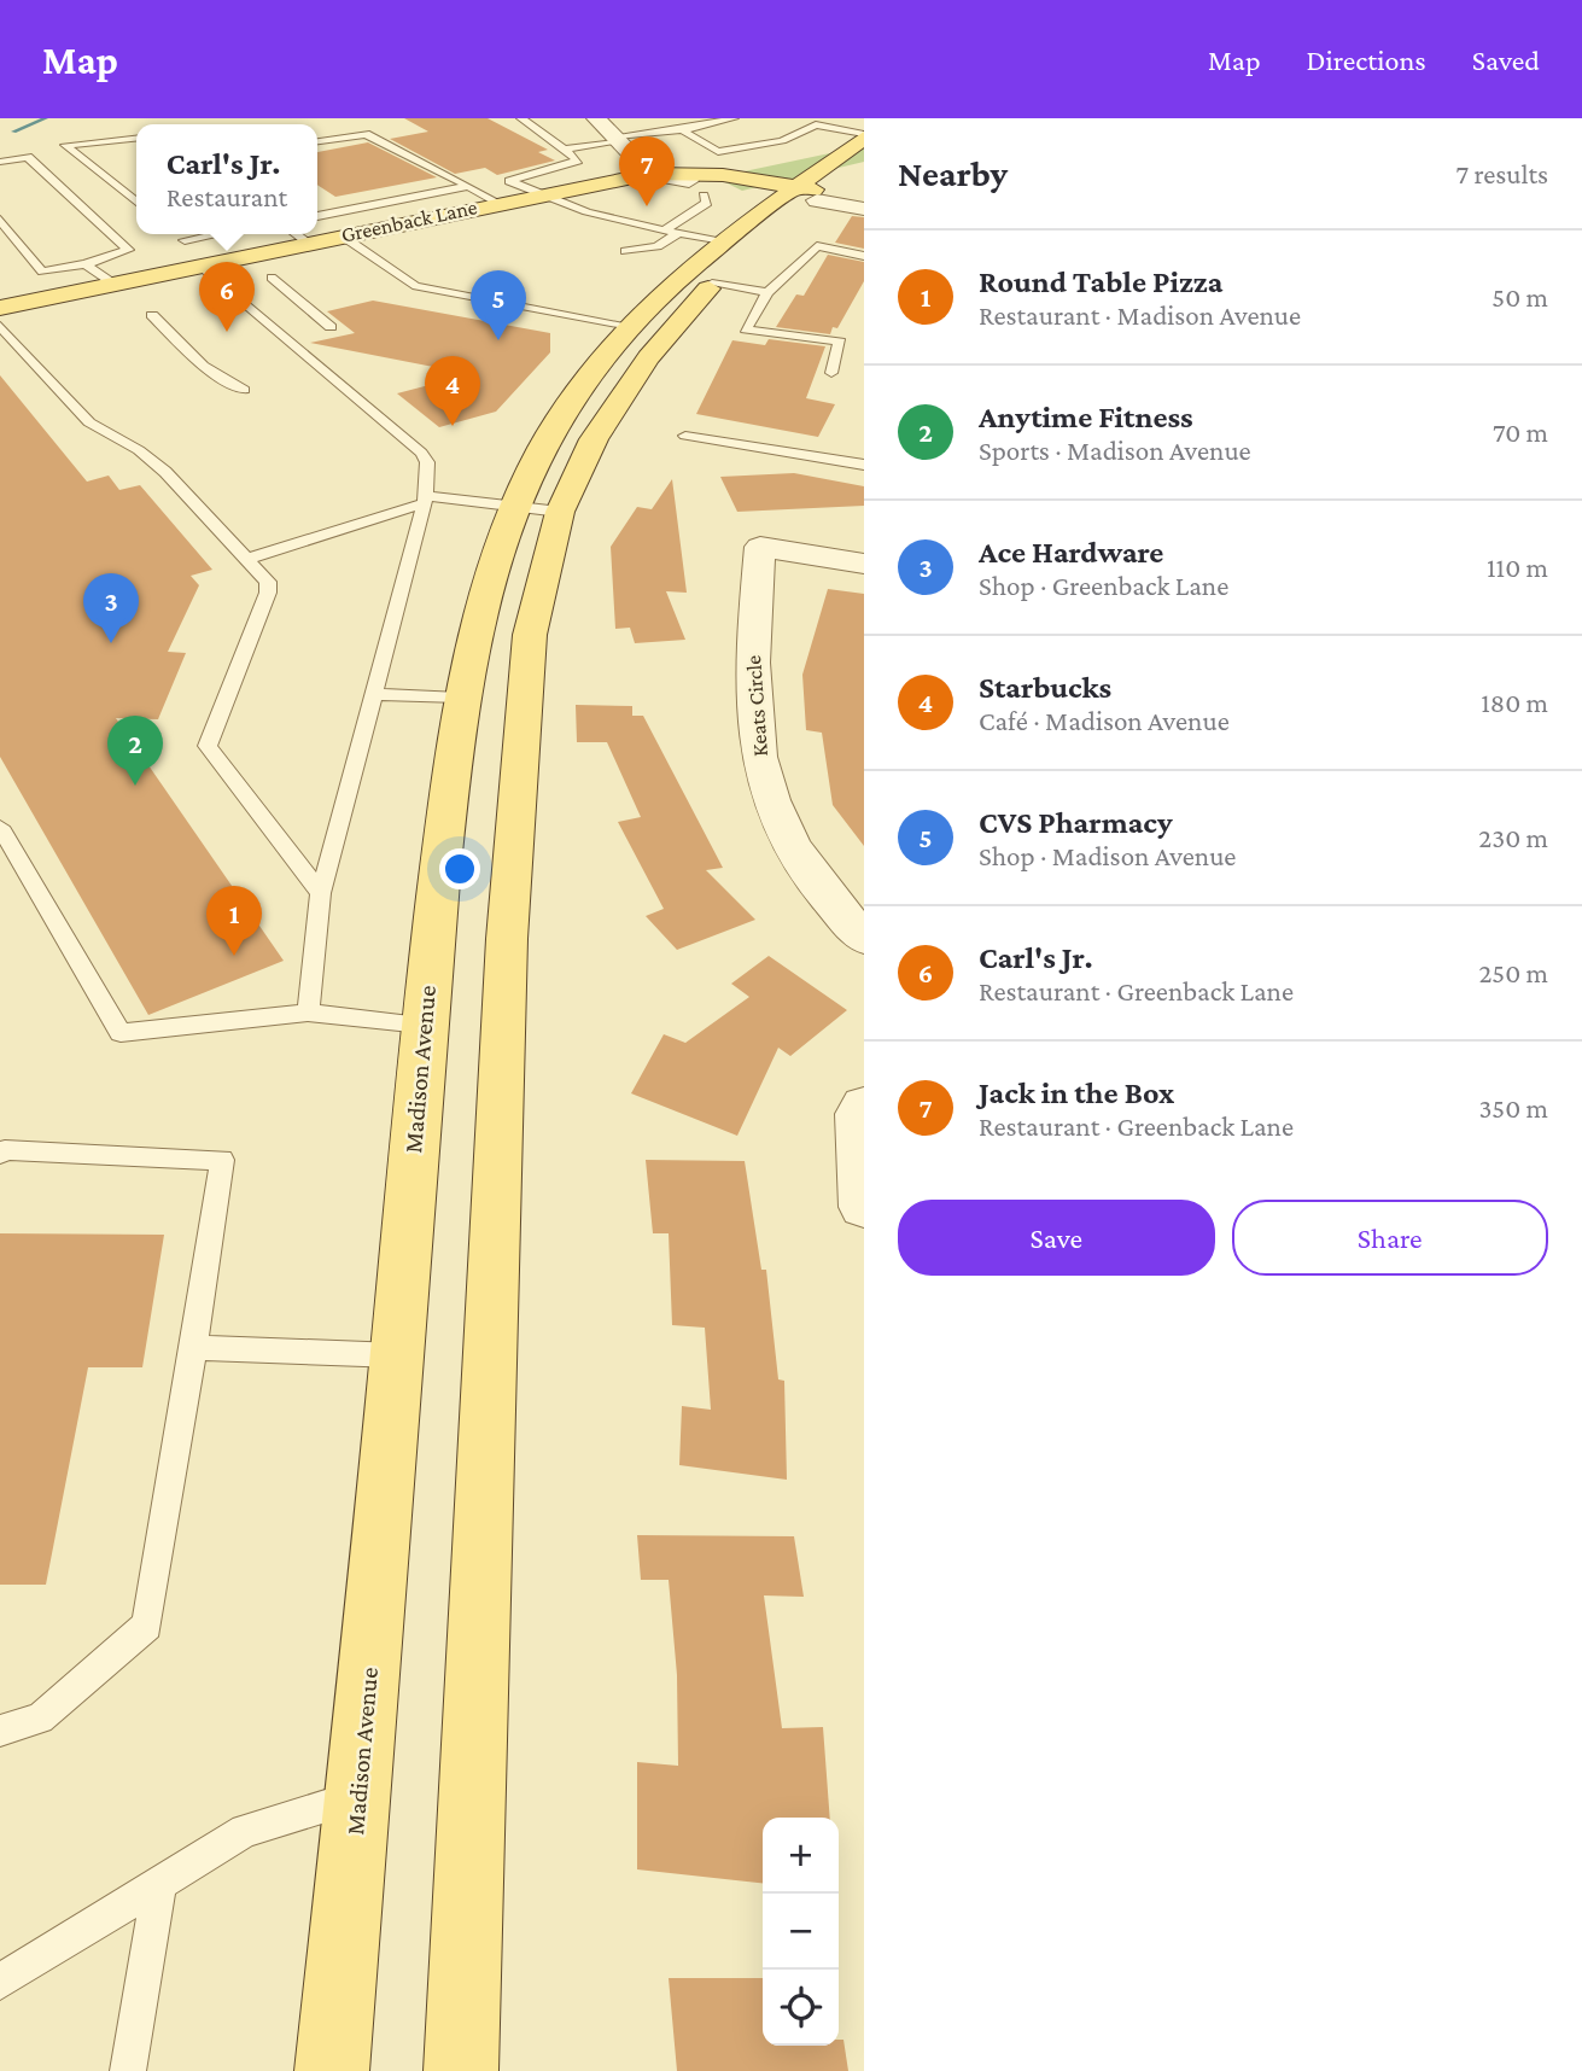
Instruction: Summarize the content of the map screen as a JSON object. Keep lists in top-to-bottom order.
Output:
{
  "streets": {
    "main road": ["Greenback Lane", "Madison Avenue"],
    "street": ["Keats Circle"]
  },
  "crossings": [
    ["Greenback Lane", "Madison Avenue"]
  ],
  "page": {
    "header": "Map",
    "nav": ["Map", "Directions", "Saved"],
    "heading": ["Nearby", "7 results"],
    "popup": ["Carl's Jr.", "Restaurant"],
    "pins": [
      "7",
      "6",
      "5",
      "4",
      "3",
      "2",
      "1"
    ],
    "list": [
      {
        "mark": "1",
        "name": "Round Table Pizza",
        "note": "Restaurant · Madison Avenue",
        "value": "50 m"
      },
      {
        "mark": "2",
        "name": "Anytime Fitness",
        "note": "Sports · Madison Avenue",
        "value": "70 m"
      },
      {
        "mark": "3",
        "name": "Ace Hardware",
        "note": "Shop · Greenback Lane",
        "value": "110 m"
      },
      {
        "mark": "4",
        "name": "Starbucks",
        "note": "Café · Madison Avenue",
        "value": "180 m"
      },
      {
        "mark": "5",
        "name": "CVS Pharmacy",
        "note": "Shop · Madison Avenue",
        "value": "230 m"
      },
      {
        "mark": "6",
        "name": "Carl's Jr.",
        "note": "Restaurant · Greenback Lane",
        "value": "250 m"
      },
      {
        "mark": "7",
        "name": "Jack in the Box",
        "note": "Restaurant · Greenback Lane",
        "value": "350 m"
      }
    ],
    "buttons": ["Save", "Share"],
    "map_buttons": ["+", "−"]
  }
}
